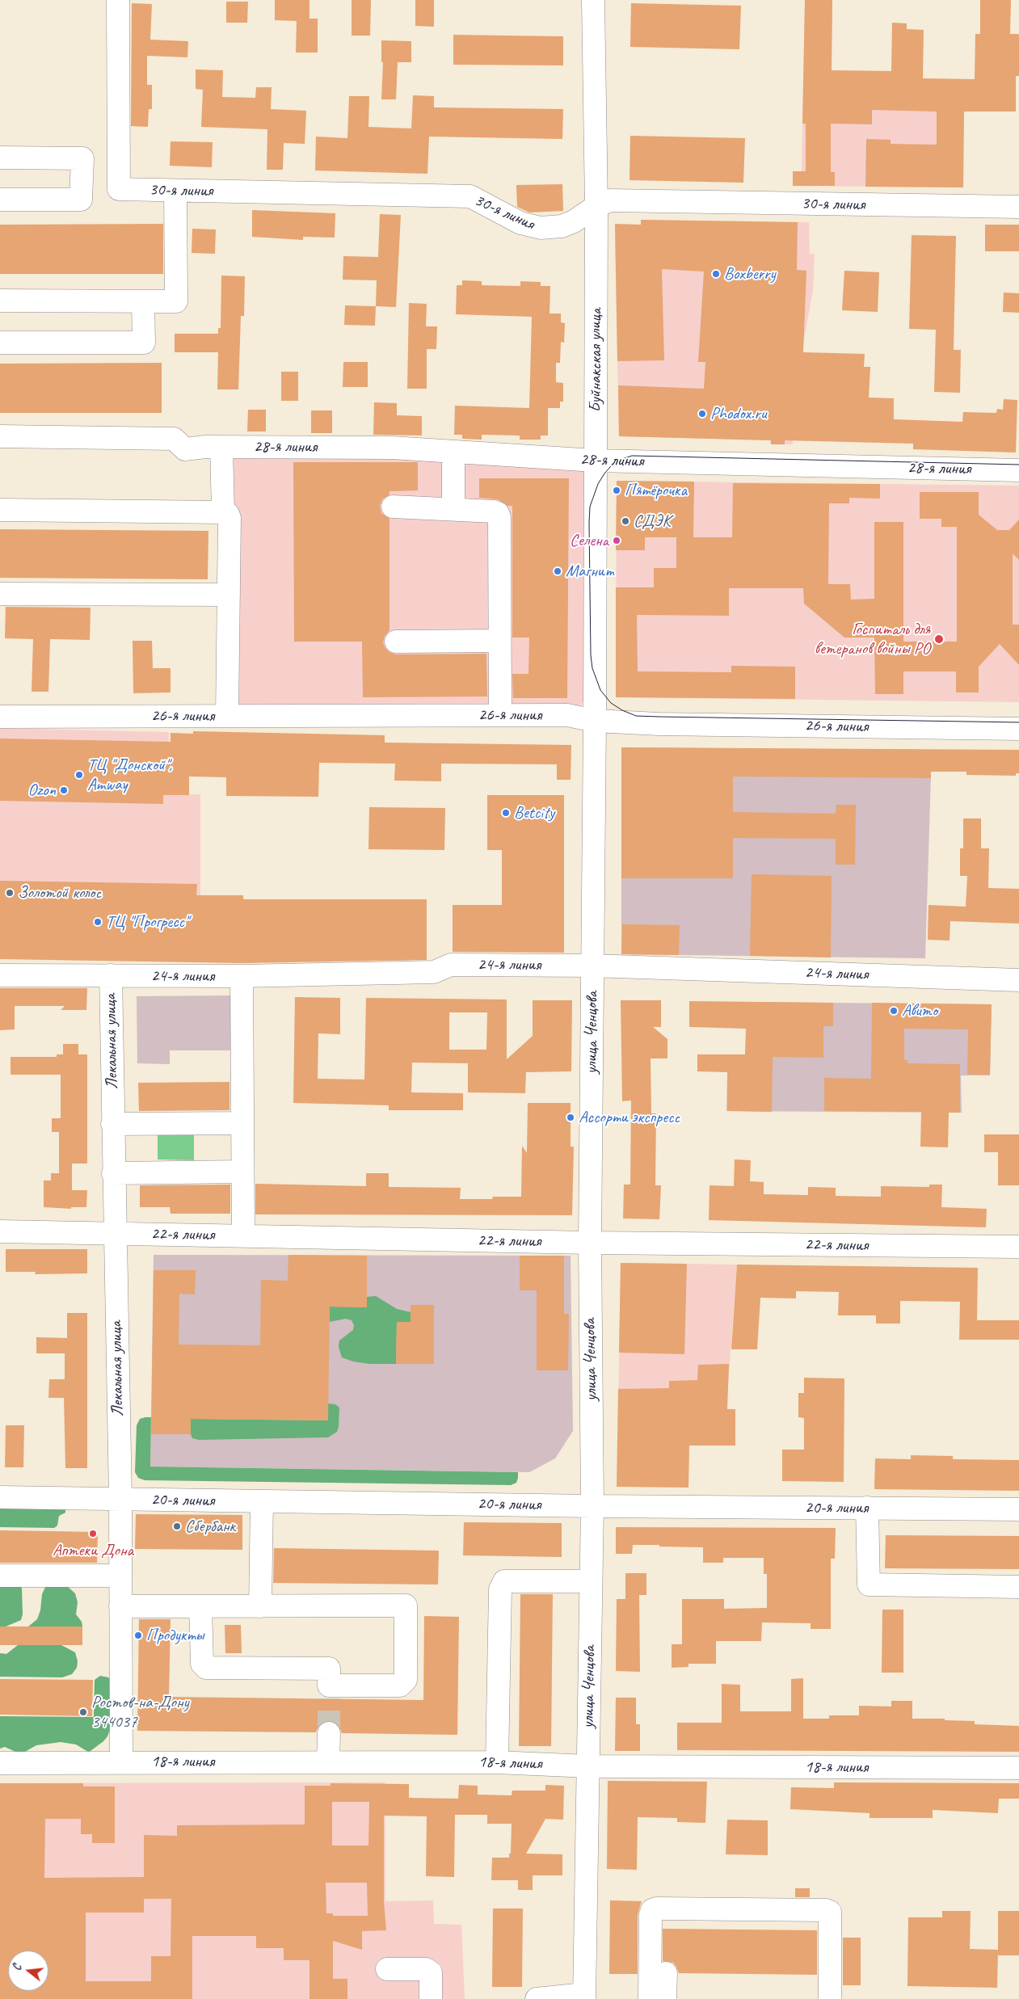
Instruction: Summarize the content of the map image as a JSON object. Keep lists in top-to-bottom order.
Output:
{
  "streets": {
    "street": [
      "30-я линия",
      "Буйнакская улица",
      "28-я линия",
      "26-я линия",
      "24-я линия",
      "улица Ченцова",
      "Лекальная улица",
      "22-я линия",
      "20-я линия",
      "18-я линия"
    ]
  },
  "crossings": [
    ["30-я линия", "Буйнакская улица"],
    ["Буйнакская улица", "28-я линия"],
    ["Буйнакская улица", "26-я линия"],
    ["Буйнакская улица", "улица Ченцова"],
    ["26-я линия", "улица Ченцова"],
    ["24-я линия", "улица Ченцова"],
    ["24-я линия", "Лекальная улица"],
    ["улица Ченцова", "22-я линия"],
    ["улица Ченцова", "20-я линия"],
    ["улица Ченцова", "18-я линия"],
    ["Лекальная улица", "22-я линия"],
    ["Лекальная улица", "20-я линия"],
    ["Лекальная улица", "18-я линия"]
  ],
  "places": [
    "Boxberry",
    "Phodox.ru",
    "Пятёрочка",
    "СДЭК",
    "Селена",
    "Магнит",
    "Госпиталь для ветеранов войны РО",
    "ТЦ \"Донской\", Amway",
    "Ozon",
    "Betcity",
    "Золотой колос",
    "ТЦ \"Прогресс\"",
    "Авито",
    "Ассорти экспресс",
    "Сбербанк",
    "Аптеки Дона",
    "Продукты",
    "Ростов-на-Дону 344037"
  ],
  "north": "left"
}
